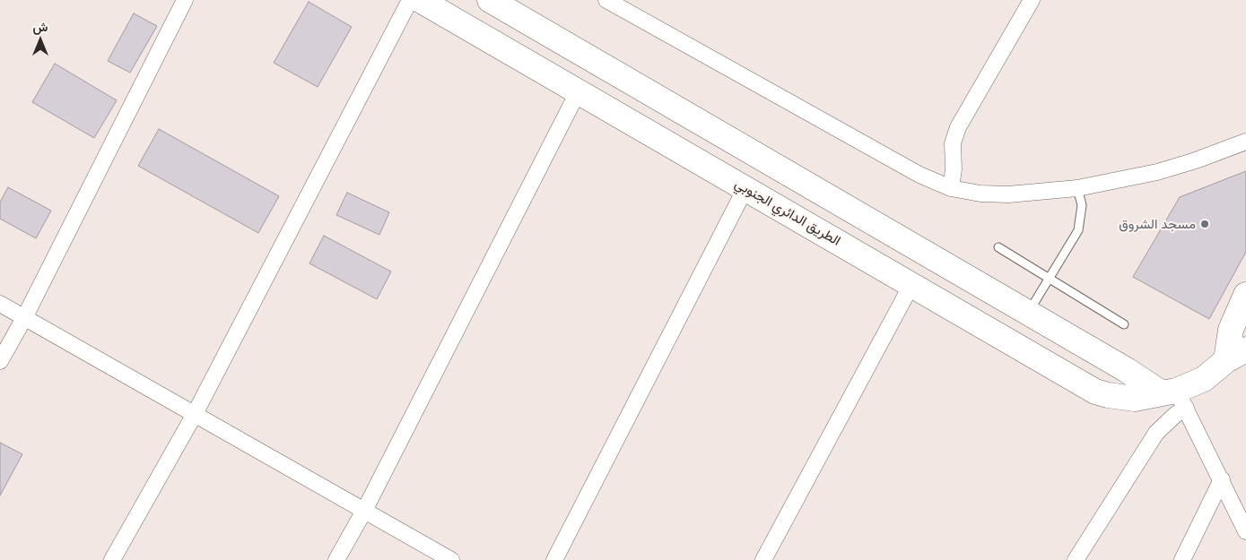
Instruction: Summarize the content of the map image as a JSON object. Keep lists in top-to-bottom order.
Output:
{
  "streets": {
    "main road": ["الطريق الدائري الجنوبي"]
  },
  "places": ["مسجد الشروق"],
  "north": "top"
}
